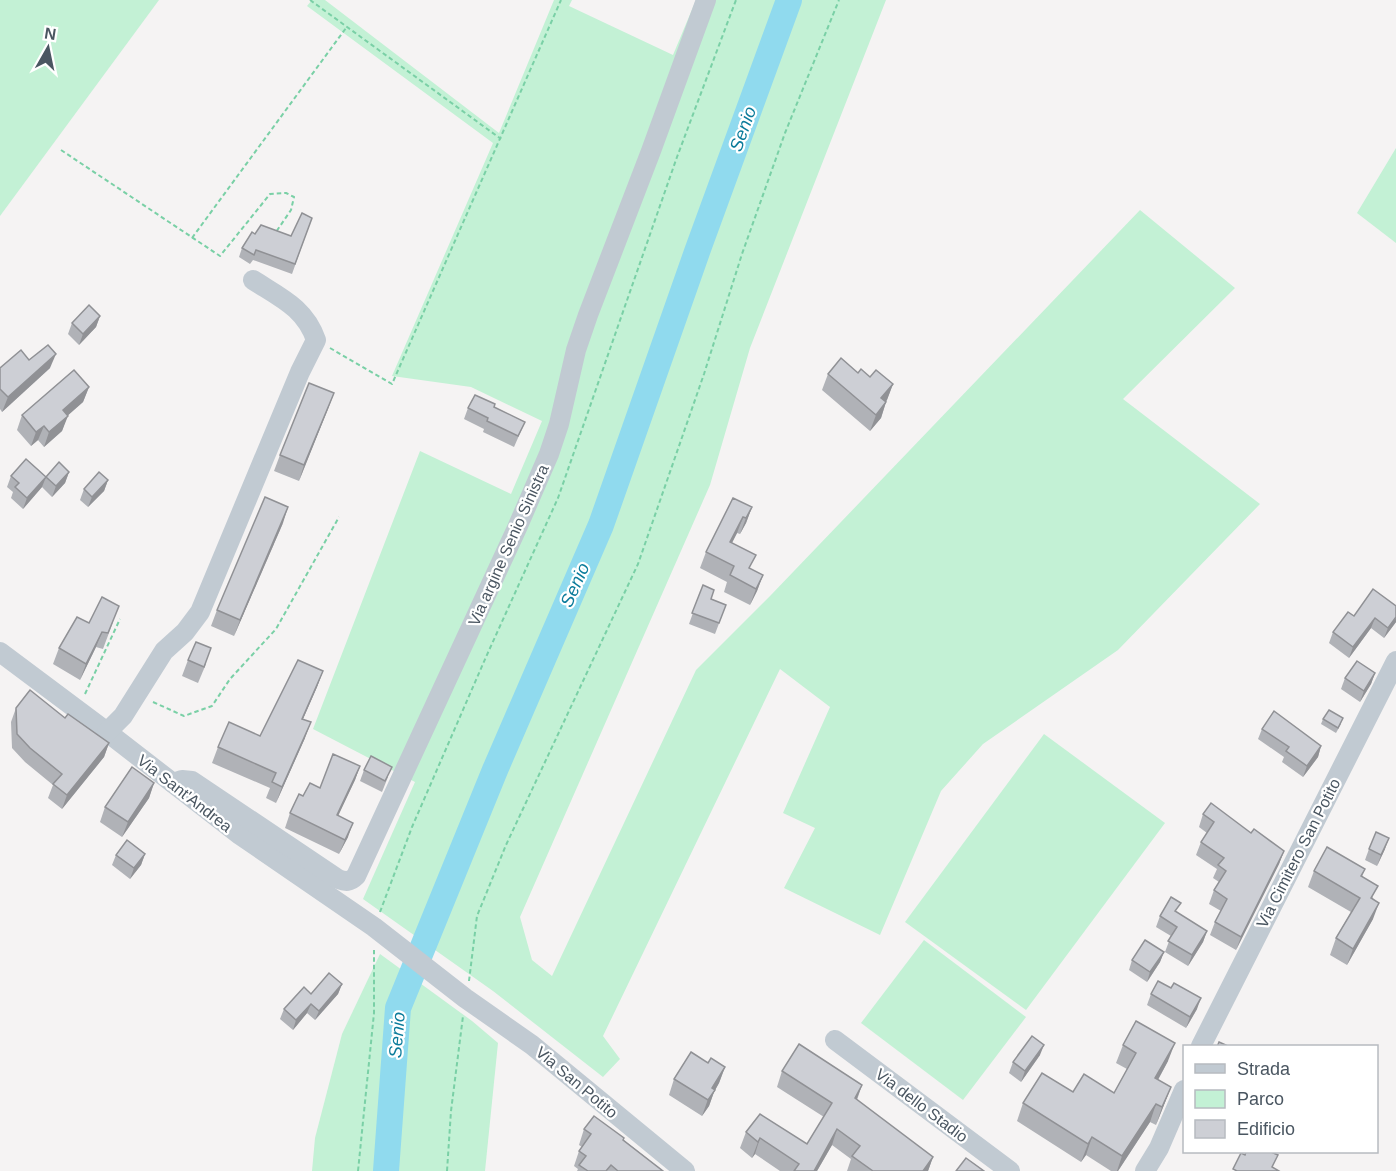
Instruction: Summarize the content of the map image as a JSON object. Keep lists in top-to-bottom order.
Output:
{
  "streets": {
    "street": [
      "Via argine Senio Sinistra",
      "Via Sant'Andrea",
      "Via Cimitero San Potito",
      "Via San Potito",
      "Via dello Stadio"
    ]
  },
  "crossings": [
    ["Via argine Senio Sinistra", "Via Sant'Andrea"],
    ["Via Sant'Andrea", "Via San Potito"]
  ],
  "water": ["Senio"],
  "legend": ["Strada", "Parco", "Edificio"],
  "north": "top"
}
